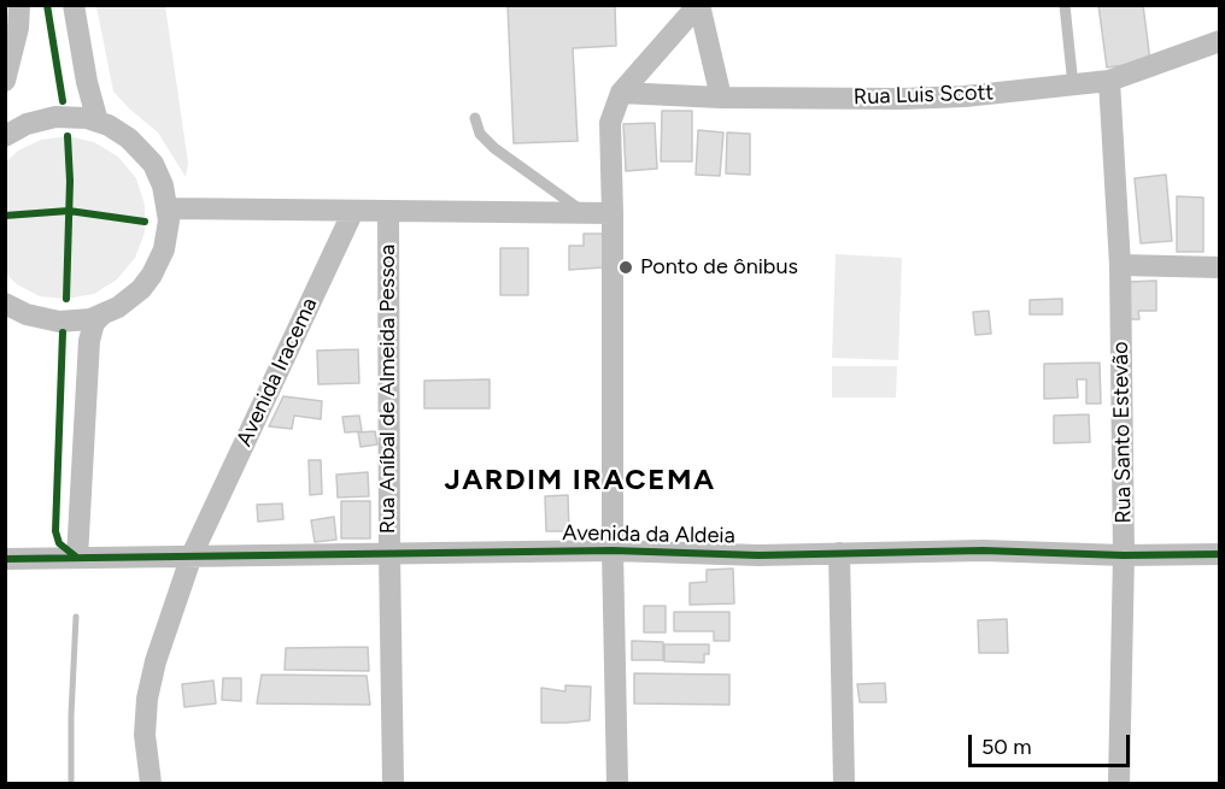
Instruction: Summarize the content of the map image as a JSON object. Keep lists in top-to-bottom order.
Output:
{
  "streets": {
    "street": [
      "Rua Luis Scott",
      "Avenida Iracema",
      "Rua Aníbal de Almeida Pessoa",
      "Rua Santo Estevão",
      "Avenida da Aldeia"
    ]
  },
  "crossings": [
    ["Rua Luis Scott", "Rua Santo Estevão"],
    ["Avenida Iracema", "Avenida da Aldeia"],
    ["Rua Aníbal de Almeida Pessoa", "Avenida da Aldeia"],
    ["Rua Santo Estevão", "Avenida da Aldeia"]
  ],
  "districts": ["JARDIM IRACEMA"],
  "places": ["Ponto de ônibus"],
  "scale_bar": "50 m"
}
